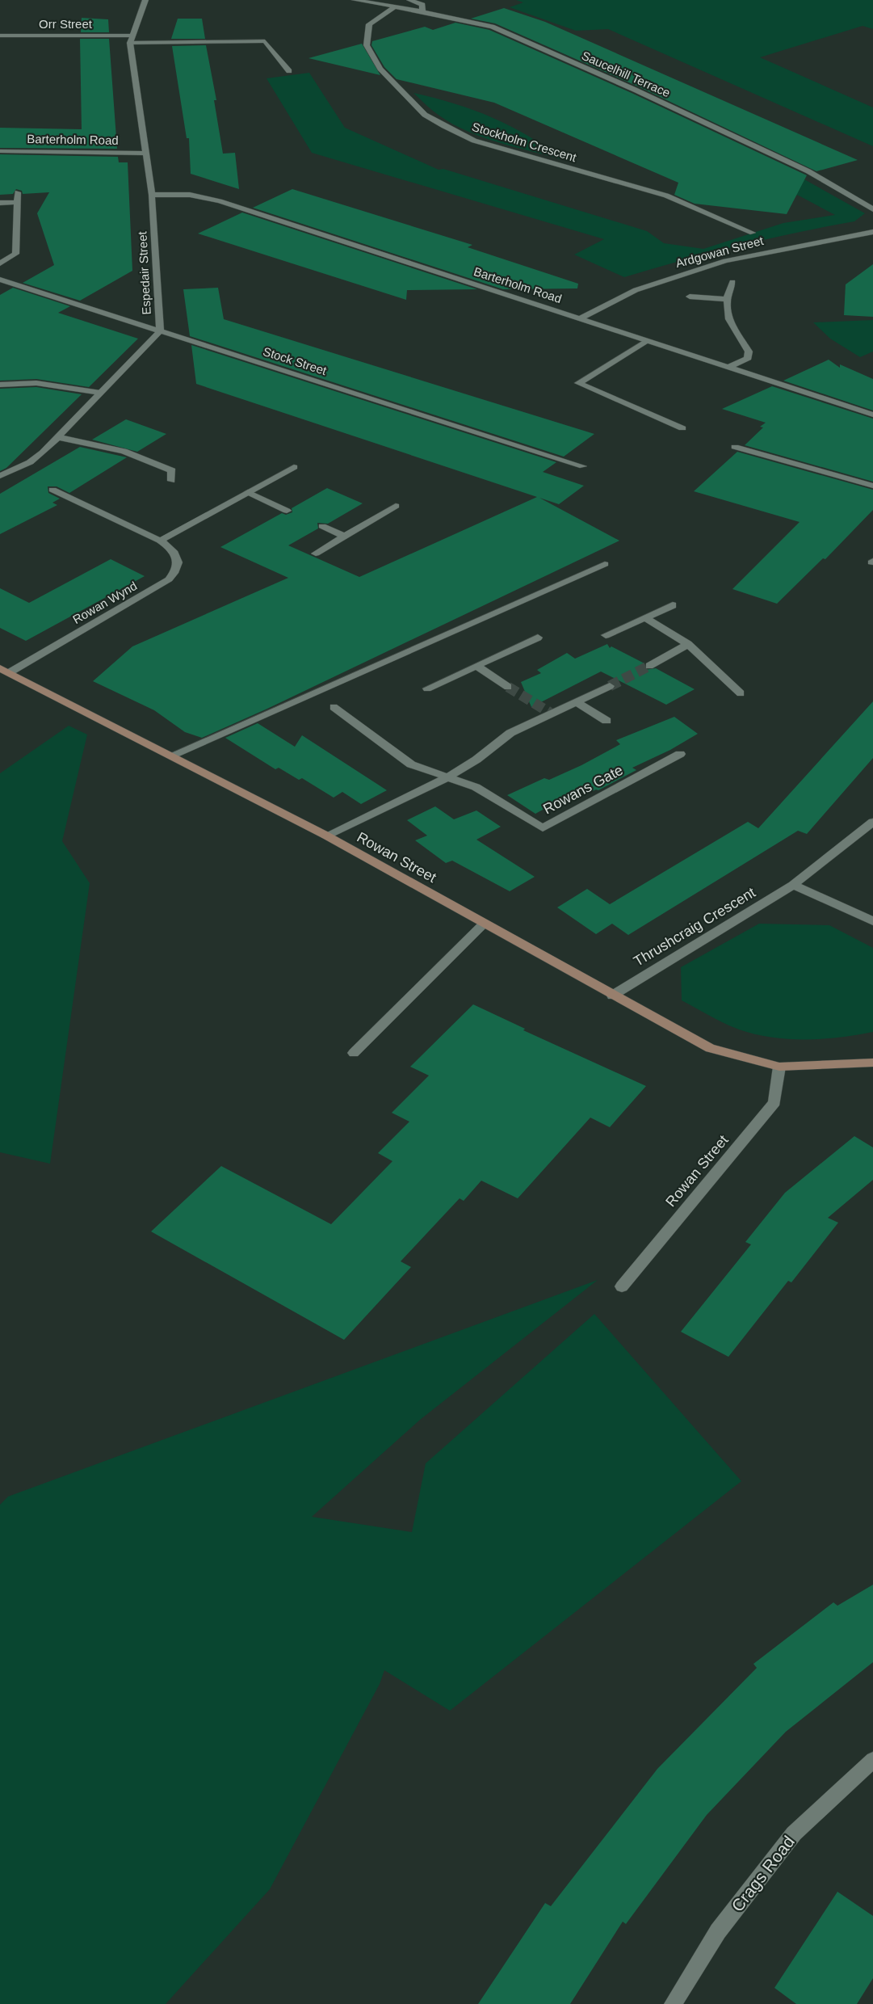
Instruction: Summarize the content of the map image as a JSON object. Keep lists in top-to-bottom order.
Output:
{
  "streets": {
    "street": [
      "Orr Street",
      "Saucelhill Terrace",
      "Barterholm Road",
      "Stockholm Crescent",
      "Ardgowan Street",
      "Espedair Street",
      "Stock Street",
      "Rowan Wynd",
      "Rowans Gate",
      "Rowan Street",
      "Thrushcraig Crescent",
      "Crags Road"
    ]
  },
  "crossings": [
    ["Orr Street", "Espedair Street"],
    ["Saucelhill Terrace", "Stockholm Crescent"],
    ["Barterholm Road", "Ardgowan Street"],
    ["Barterholm Road", "Espedair Street"],
    ["Espedair Street", "Stock Street"],
    ["Rowan Wynd", "Rowan Street"],
    ["Rowan Street", "Thrushcraig Crescent"]
  ]
}
